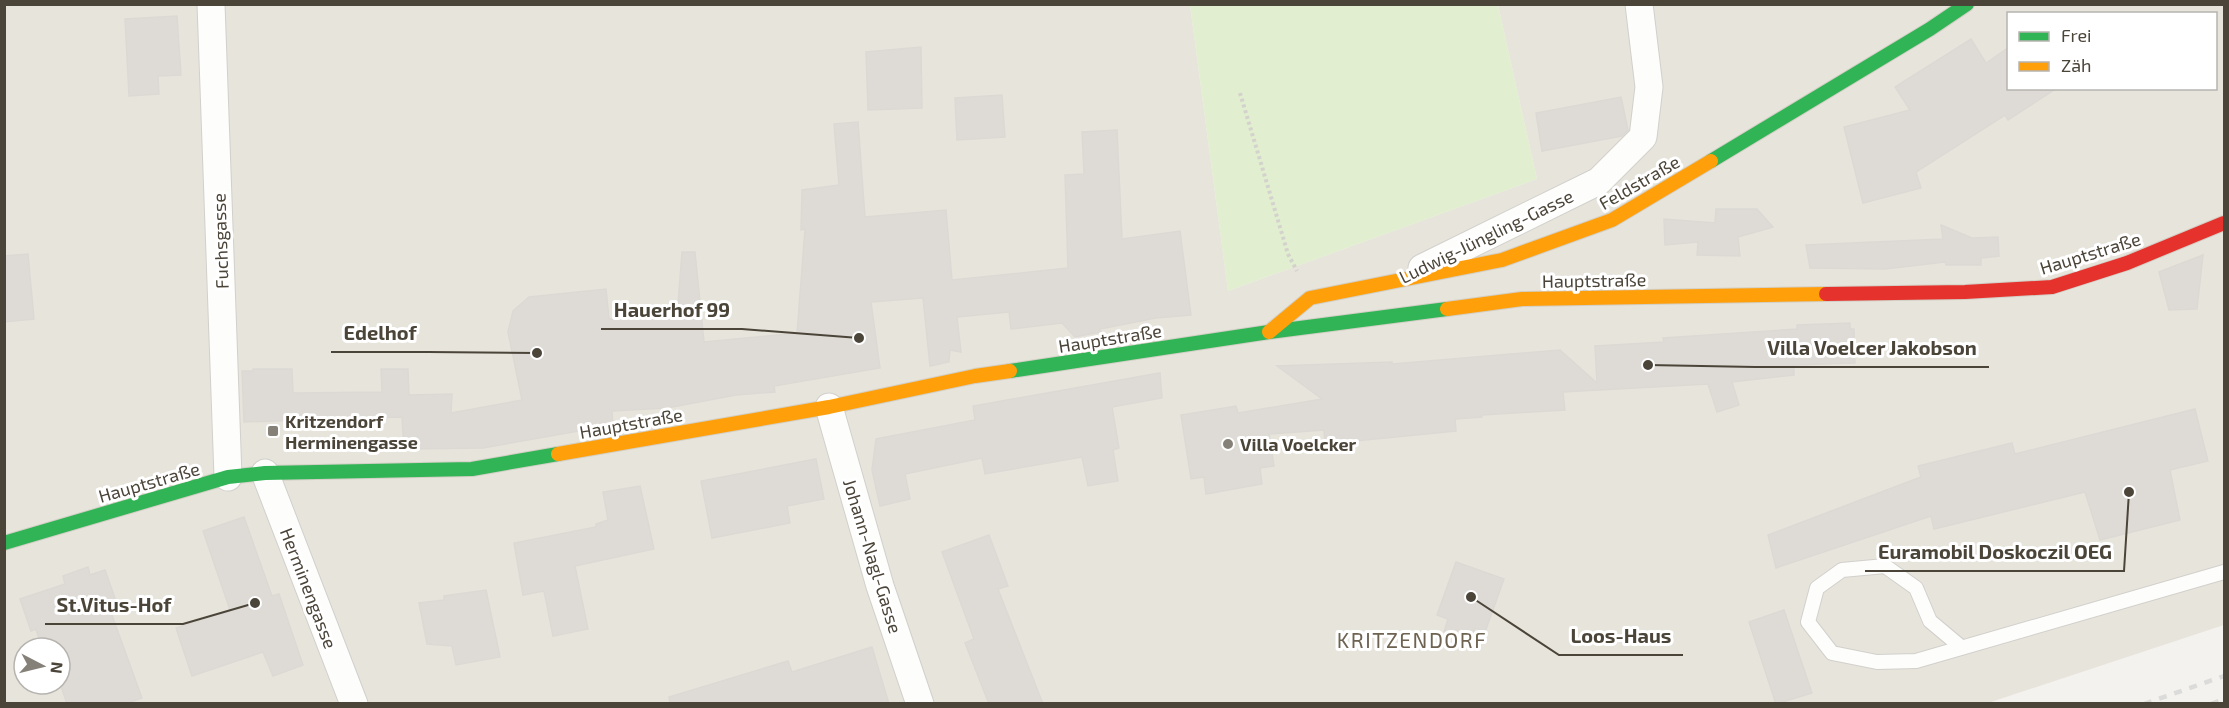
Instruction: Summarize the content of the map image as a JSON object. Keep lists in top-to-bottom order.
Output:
{
  "streets": {
    "main road": ["Feldstraße", "Hauptstraße"],
    "street": [
      "Ludwig-Jüngling-Gasse",
      "Fuchsgasse",
      "Johann-Nagl-Gasse",
      "Herminengasse"
    ]
  },
  "crossings": [
    ["Feldstraße", "Ludwig-Jüngling-Gasse"],
    ["Feldstraße", "Hauptstraße"],
    ["Fuchsgasse", "Hauptstraße"],
    ["Hauptstraße", "Johann-Nagl-Gasse"],
    ["Hauptstraße", "Herminengasse"]
  ],
  "districts": ["KRITZENDORF"],
  "places": {
    "other": [
      "Hauerhof 99",
      "Edelhof",
      "Villa Voelcer Jakobson",
      "Villa Voelcker",
      "Euramobil Doskoczil OEG",
      "Loos-Haus",
      "St.Vitus-Hof"
    ],
    "transit": ["Kritzendorf Herminengasse"]
  },
  "legend": ["Frei", "Zäh"],
  "north": "right"
}
